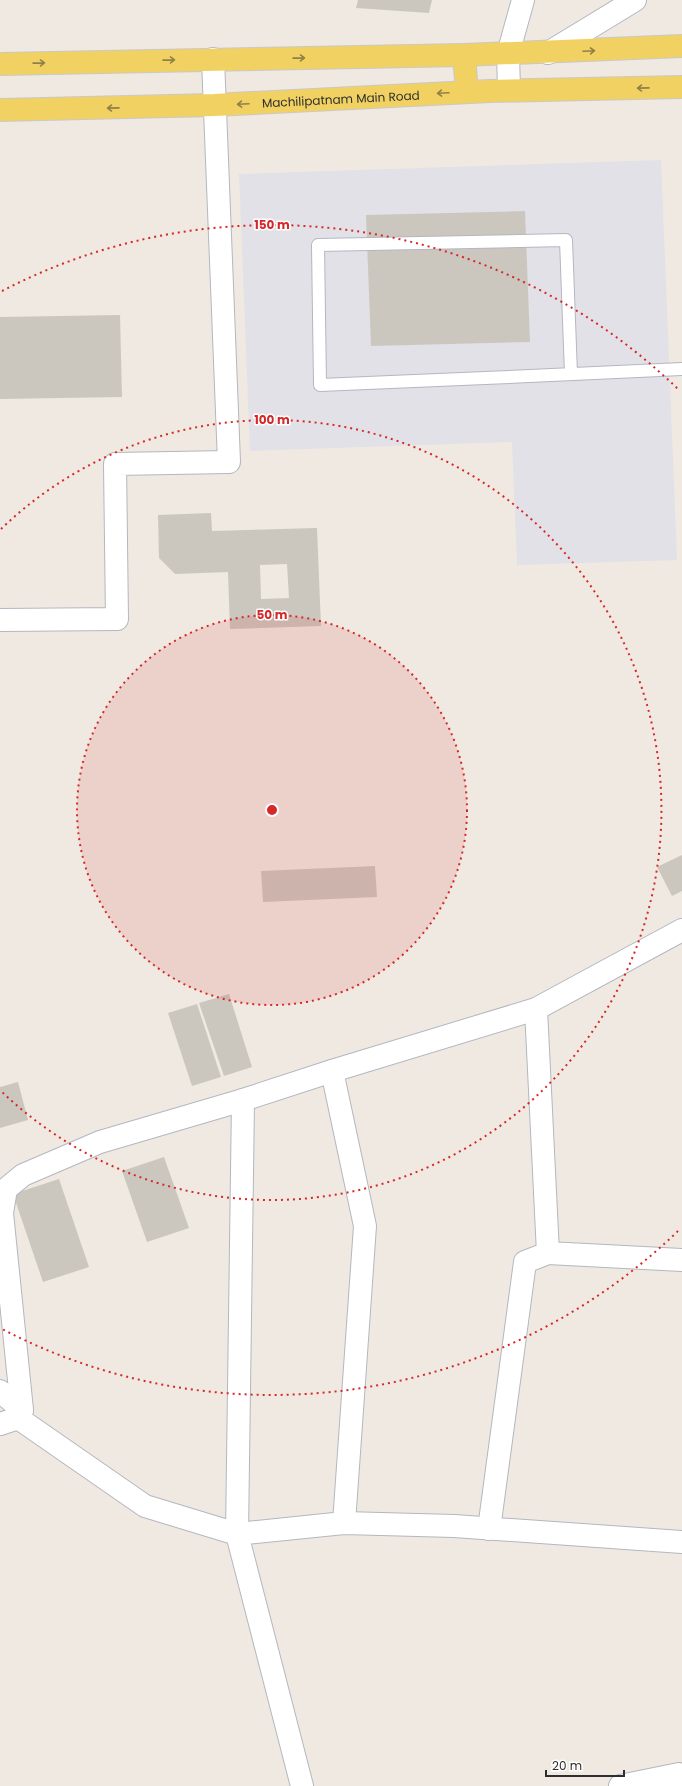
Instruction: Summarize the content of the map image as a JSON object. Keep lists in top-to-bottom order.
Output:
{
  "streets": {
    "main road": ["Machilipatnam Main Road"]
  },
  "scale_bar": "20 m",
  "rings": ["150 m", "100 m", "50 m"]
}
